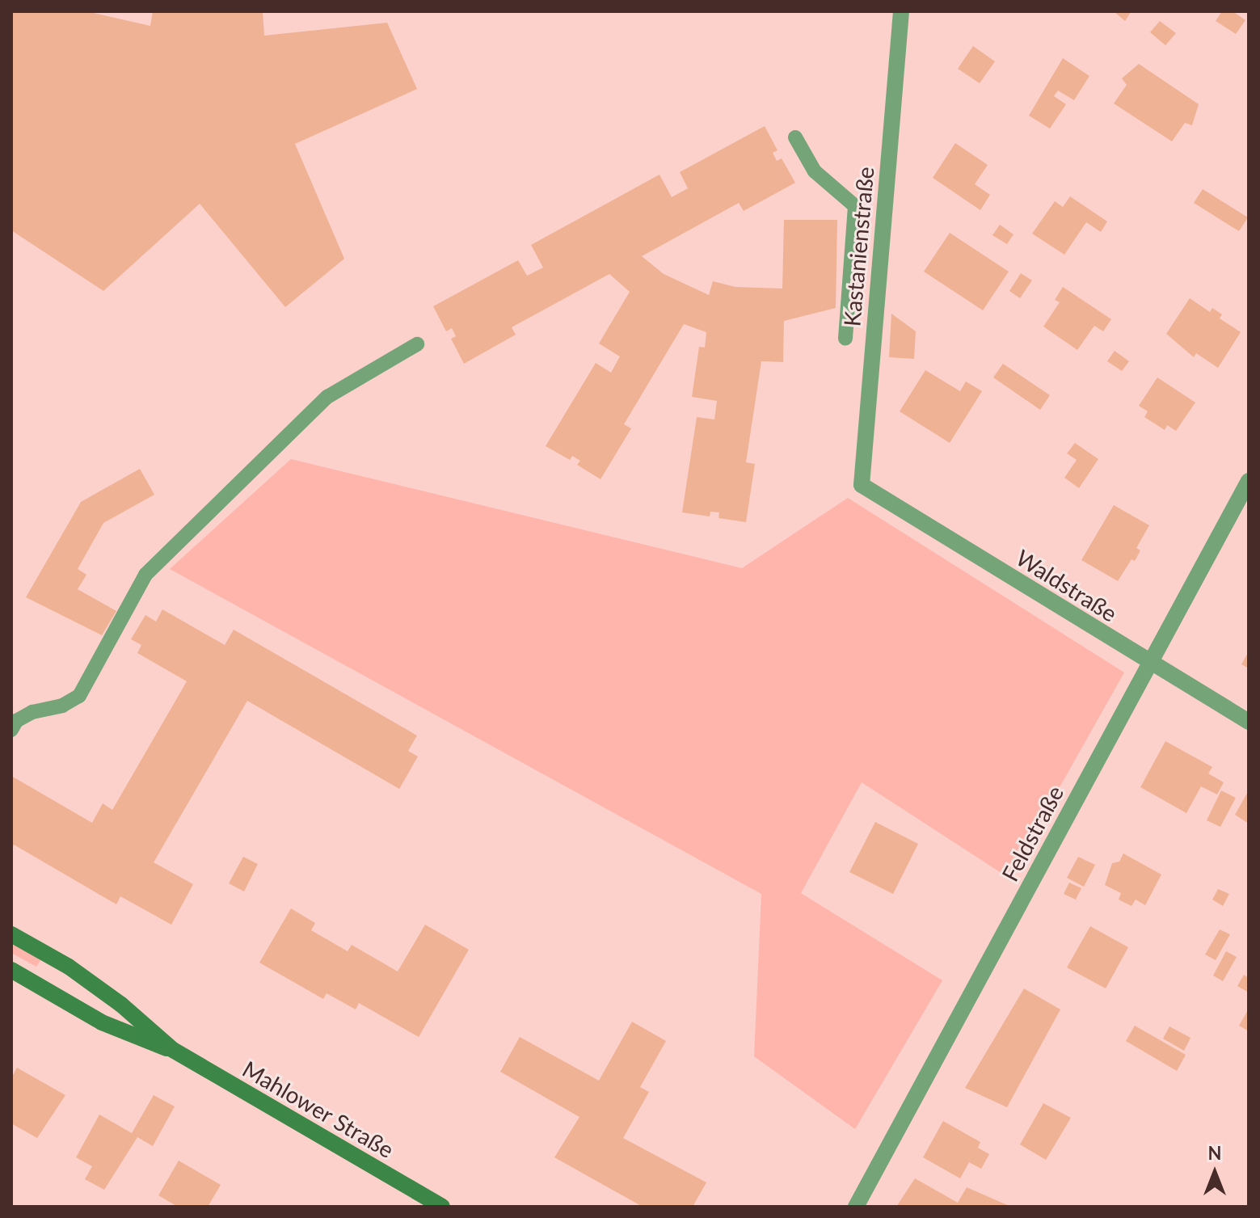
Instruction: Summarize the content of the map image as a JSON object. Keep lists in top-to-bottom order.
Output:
{
  "streets": {
    "main road": ["Mahlower Straße"],
    "street": ["Kastanienstraße", "Waldstraße", "Feldstraße"]
  },
  "crossings": [
    ["Kastanienstraße", "Waldstraße"],
    ["Waldstraße", "Feldstraße"]
  ],
  "north": "top"
}
